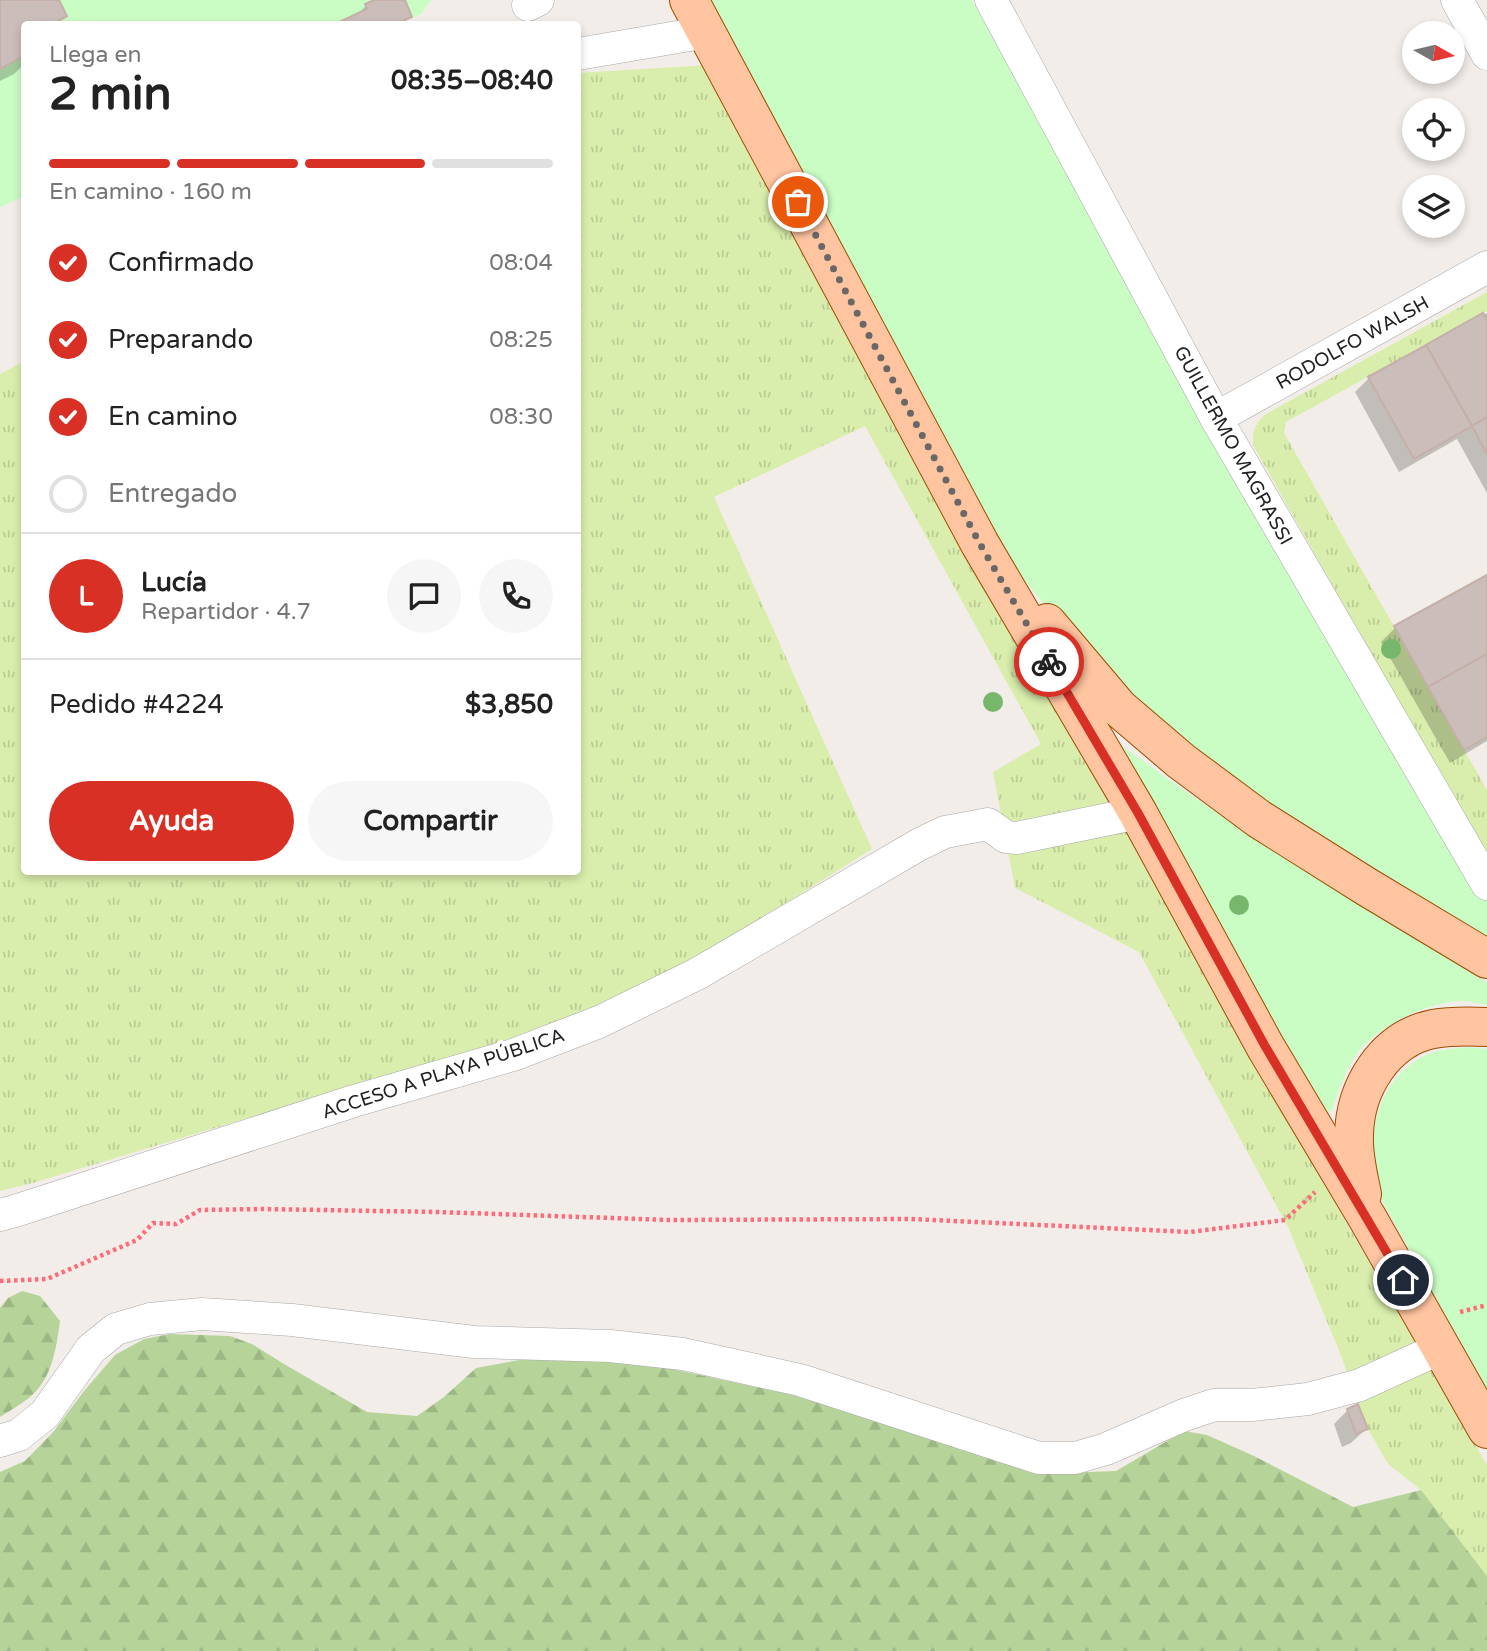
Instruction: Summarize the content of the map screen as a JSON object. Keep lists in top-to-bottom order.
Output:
{
  "streets": {
    "street": ["RODOLFO WALSH", "GUILLERMO MAGRASSI", "ACCESO A PLAYA PÚBLICA"]
  },
  "crossings": [
    ["RODOLFO WALSH", "GUILLERMO MAGRASSI"]
  ],
  "north": "right",
  "page": {
    "heading": ["2 min", "Llega en", "08:35–08:40"],
    "panel": [
      "Lucía",
      "Repartidor · 4.7",
      "Pedido #4224",
      "$3,850"
    ],
    "bar": "En camino · 160 m",
    "list": [
      ["Confirmado", "08:04"],
      ["Preparando", "08:25"],
      ["En camino", "08:30"],
      "Entregado"
    ],
    "round": "L",
    "buttons": ["Ayuda", "Compartir"]
  }
}
